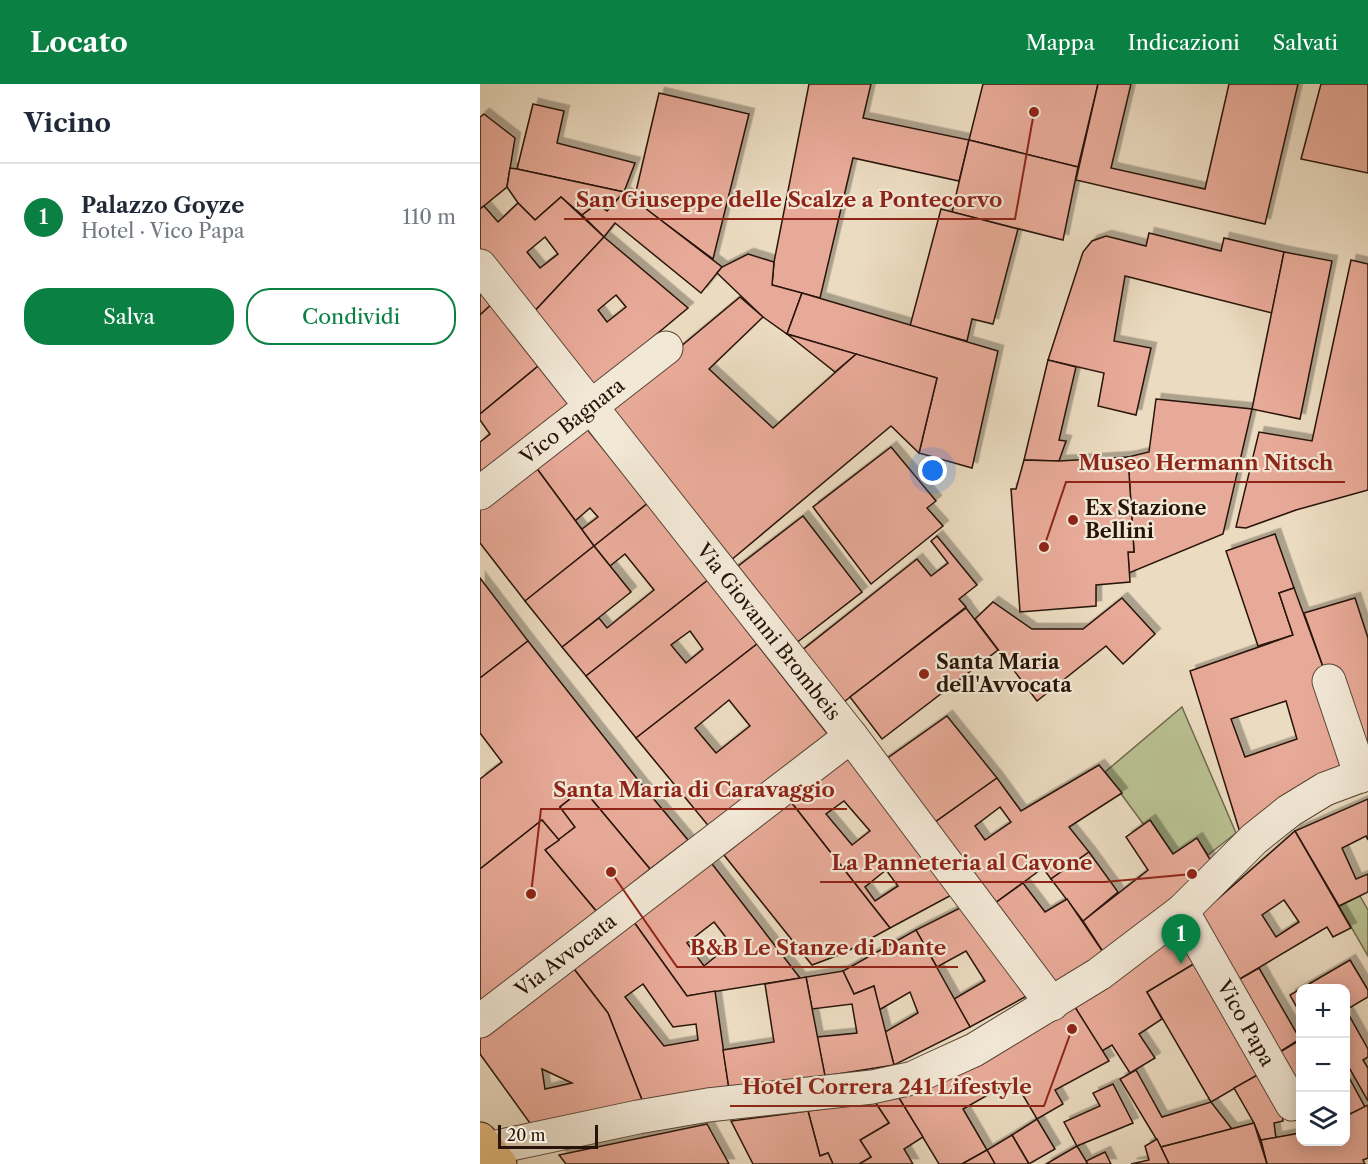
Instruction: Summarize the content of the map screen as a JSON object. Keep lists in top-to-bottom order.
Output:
{
  "streets": {
    "street": [
      "Vico Bagnara",
      "Via Giovanni Brombeis",
      "Via Avvocata",
      "Vico Papa"
    ]
  },
  "crossings": [
    ["Vico Bagnara", "Via Giovanni Brombeis"],
    ["Via Giovanni Brombeis", "Via Avvocata"]
  ],
  "places": [
    "San Giuseppe delle Scalze a Pontecorvo",
    "Ex Stazione Bellini",
    "Museo Hermann Nitsch",
    "Santa Maria dell'Avvocata",
    "B&B Le Stanze di Dante",
    "La Panneteria al Cavone",
    "Santa Maria di Caravaggio",
    "Hotel Correra 241 Lifestyle"
  ],
  "scale_bar": "20 m",
  "page": {
    "header": "Locato",
    "nav": ["Mappa", "Indicazioni", "Salvati"],
    "heading": "Vicino",
    "list": [
      {
        "mark": "1",
        "name": "Palazzo Goyze",
        "note": "Hotel · Vico Papa",
        "value": "110 m"
      }
    ],
    "buttons": ["Salva", "Condividi"],
    "pins": "1",
    "map_buttons": ["+", "−"],
    "scale": "20 m"
  }
}
